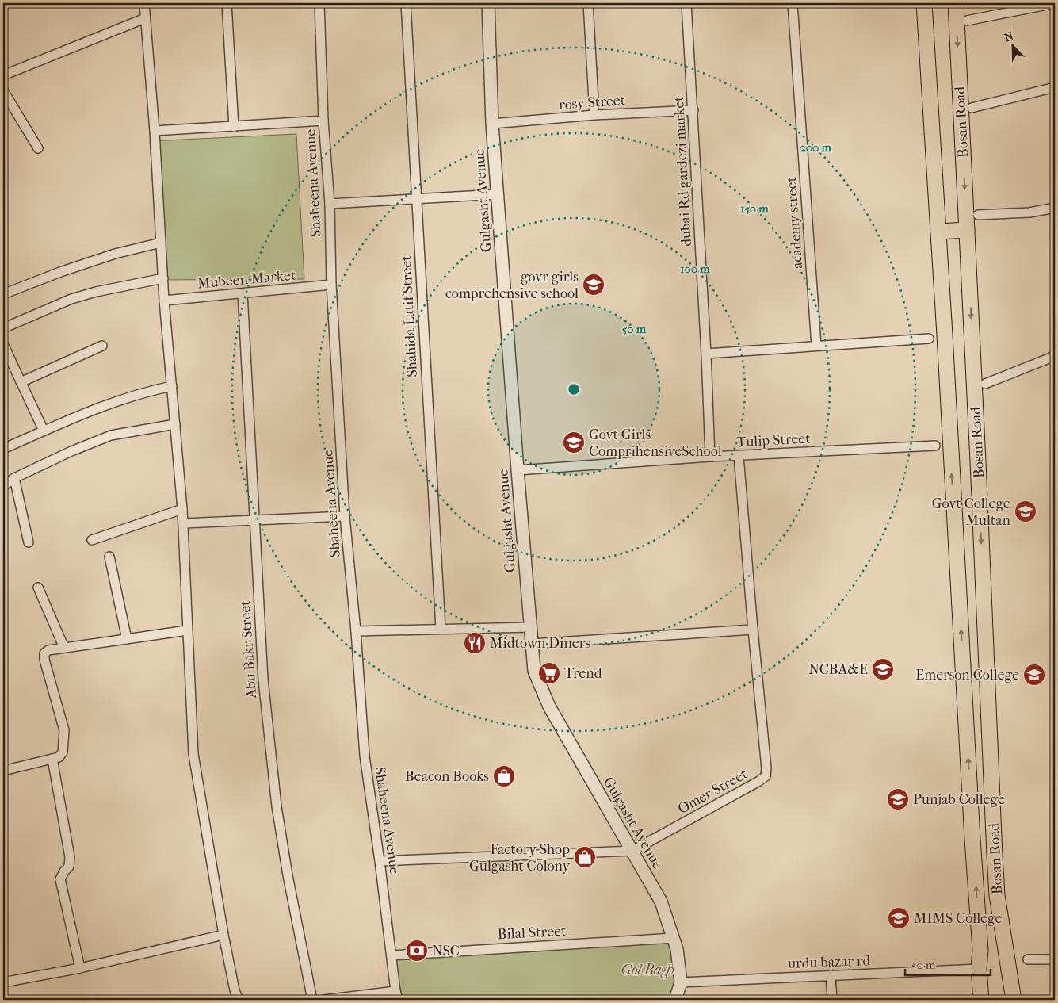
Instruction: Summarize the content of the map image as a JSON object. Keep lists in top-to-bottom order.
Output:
{
  "streets": {
    "main road": ["Bosan Road"],
    "street": [
      "rosy Street",
      "dubai Rd gardezi market",
      "Shaheena Avenue",
      "Gulgasht Avenue",
      "academy street",
      "Mubeen Market",
      "Shahida Latif Street",
      "Tulip Street",
      "Abu Bakr Street",
      "Omer Street",
      "Bilal Street",
      "urdu bazar rd"
    ]
  },
  "crossings": [
    ["rosy Street", "dubai Rd gardezi market"],
    ["rosy Street", "Gulgasht Avenue"],
    ["Bosan Road", "urdu bazar rd"],
    ["dubai Rd gardezi market", "Tulip Street"],
    ["Shaheena Avenue", "Mubeen Market"],
    ["Shaheena Avenue", "Omer Street"],
    ["Shaheena Avenue", "Bilal Street"],
    ["Gulgasht Avenue", "Tulip Street"],
    ["Gulgasht Avenue", "Omer Street"],
    ["Gulgasht Avenue", "Bilal Street"],
    ["Gulgasht Avenue", "urdu bazar rd"],
    ["Mubeen Market", "Abu Bakr Street"],
    ["Tulip Street", "Omer Street"]
  ],
  "parks": ["Gol Bagh"],
  "places": {
    "school or university": [
      "govr girls comprehensive school",
      "Govt Girls ComprihensiveSchool",
      "Govt College Multan",
      "NCBA&E",
      "Emerson College",
      "Punjab College",
      "MIMS College"
    ],
    "restaurant": ["Midtown Diners"],
    "supermarket": ["Trend"],
    "shop": ["Beacon Books", "Factory Shop Gulgasht Colony"],
    "bank": ["NSC"]
  },
  "scale_bar": "50 m",
  "north": "top left",
  "rings": [
    "200 m",
    "150 m",
    "100 m",
    "50 m"
  ]
}
